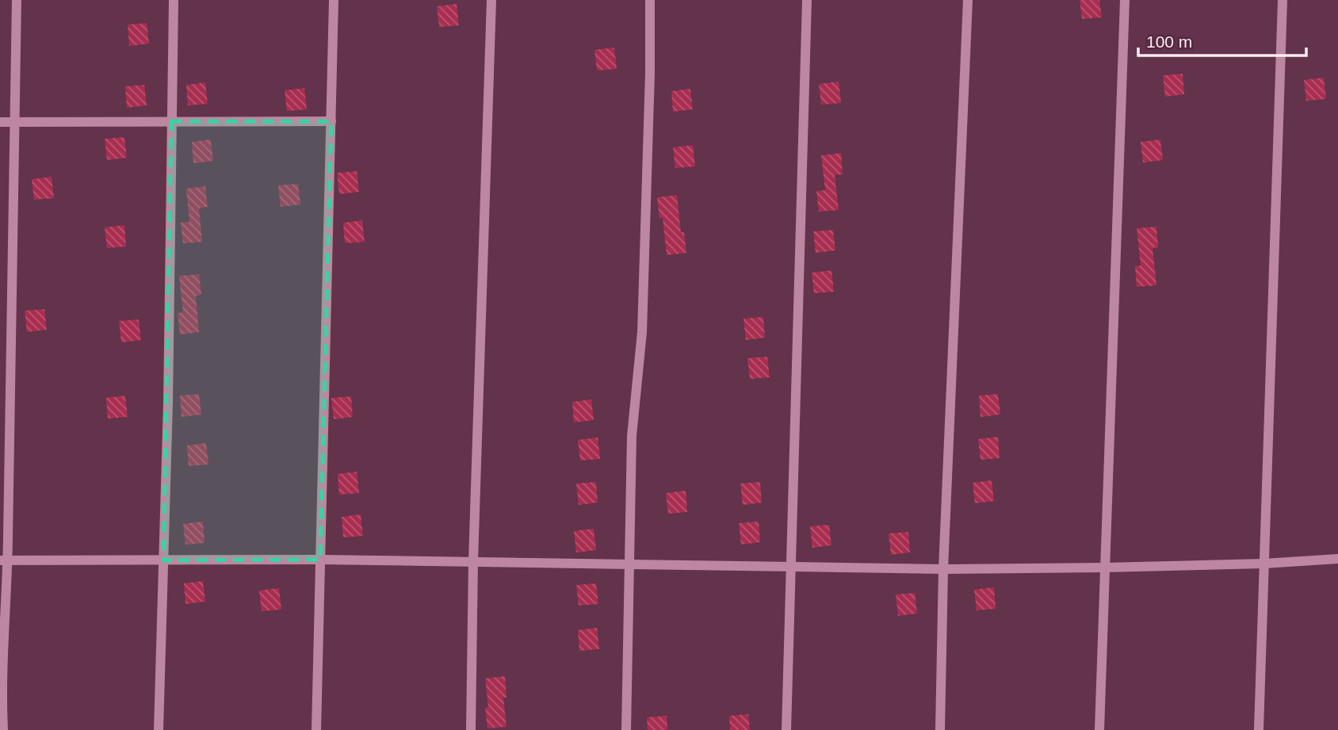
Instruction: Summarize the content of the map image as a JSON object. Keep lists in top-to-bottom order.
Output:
{
  "scale_bar": "100 m"
}
